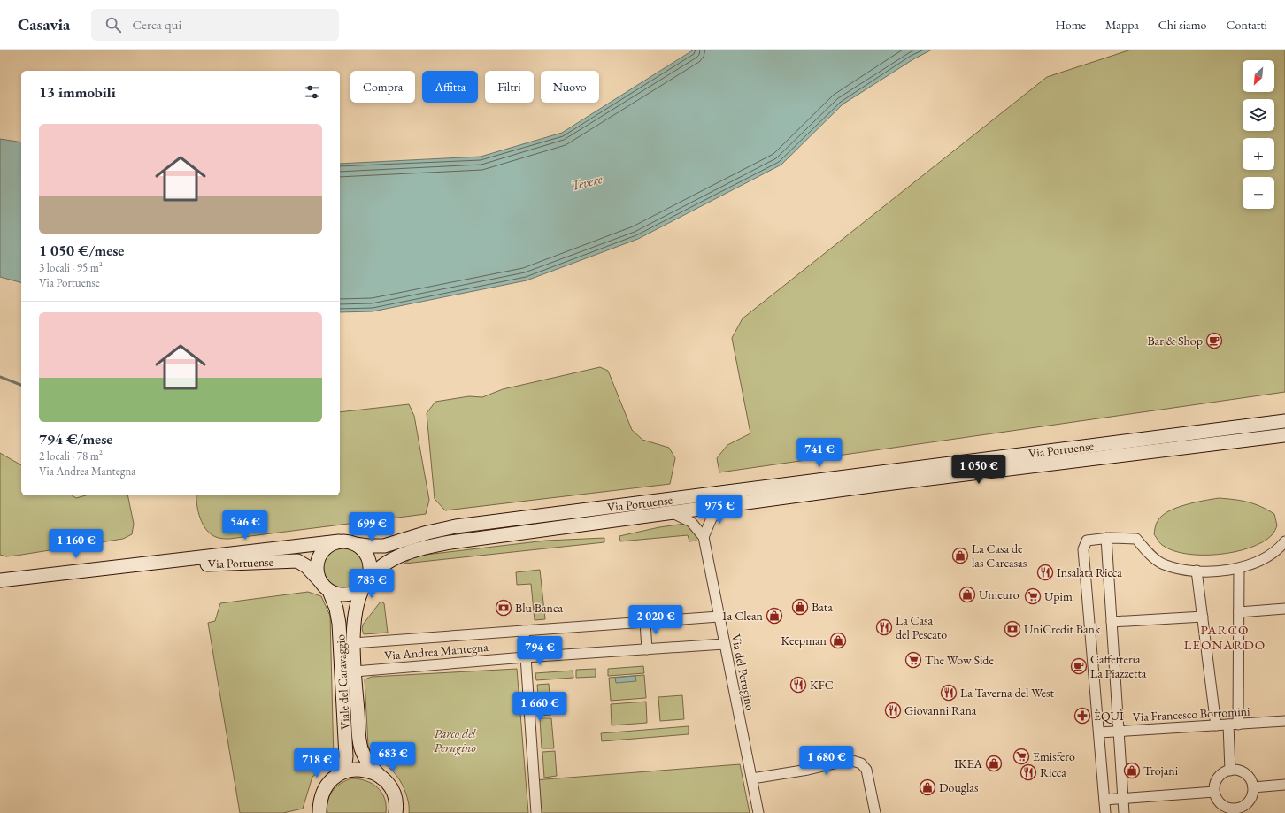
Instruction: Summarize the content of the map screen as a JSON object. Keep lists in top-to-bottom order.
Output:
{
  "streets": {
    "street": [
      "Via Portuense",
      "Via Andrea Mantegna",
      "Via del Perugino",
      "Viale del Caravaggio",
      "Via Francesco Borromini"
    ]
  },
  "crossings": [
    ["Via Portuense", "Via del Perugino"],
    ["Via Portuense", "Viale del Caravaggio"],
    ["Via Andrea Mantegna", "Via del Perugino"],
    ["Via Andrea Mantegna", "Viale del Caravaggio"]
  ],
  "districts": ["PARCO LEONARDO"],
  "water": ["Tevere"],
  "parks": ["Parco del Perugino"],
  "places": {
    "cafe": ["Bar & Shop", "Caffetteria La Piazzetta"],
    "shop": [
      "La Casa de las Carcasas",
      "Unieuro",
      "Bata",
      "1a Clean",
      "Keepman",
      "IKEA",
      "Trojani",
      "Douglas"
    ],
    "restaurant": [
      "Insalata Ricca",
      "La Casa del Pescato",
      "KFC",
      "La Taverna del West",
      "Giovanni Rana",
      "Ricca"
    ],
    "supermarket": ["Upim", "The Wow Side", "Emisfero"],
    "bank": ["Blu Banca", "UniCredit Bank"],
    "pharmacy": ["ÈQUÌ"]
  },
  "north": "bottom left",
  "page": {
    "header": "Casavia",
    "search": "Cerca qui",
    "nav": [
      "Home",
      "Mappa",
      "Chi siamo",
      "Contatti"
    ],
    "map_buttons": ["+", "−"],
    "chip": [
      "Compra",
      "Affitta",
      "Filtri",
      "Nuovo"
    ],
    "heading": "13 immobili",
    "list": [
      {
        "name": "1 050 €/mese",
        "note": "3 locali · 95 m² · Via Portuense"
      },
      {
        "name": "794 €/mese",
        "note": "2 locali · 78 m² · Via Andrea Mantegna"
      }
    ],
    "price": [
      "741 €",
      "1 050 €",
      "975 €",
      "546 €",
      "699 €",
      "1 160 €",
      "783 €",
      "2 020 €",
      "794 €",
      "1 660 €",
      "683 €",
      "1 680 €",
      "718 €"
    ]
  }
}
